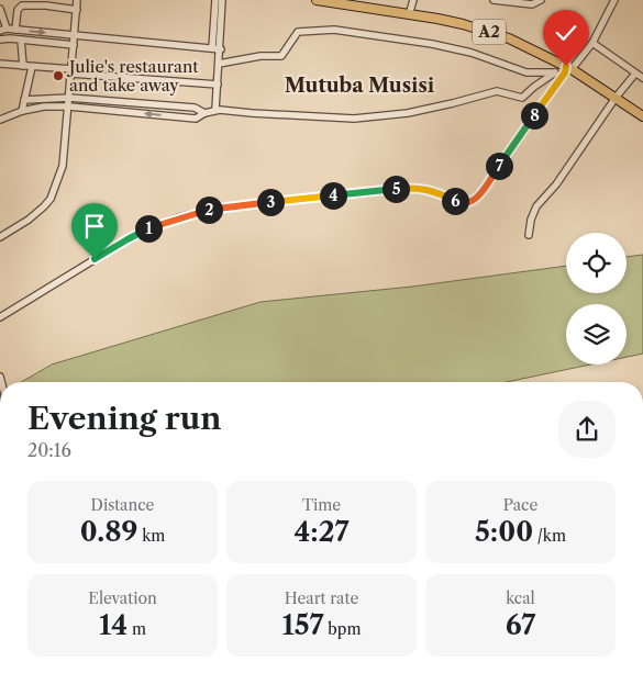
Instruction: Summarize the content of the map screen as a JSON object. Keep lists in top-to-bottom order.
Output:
{
  "streets": {
    "main road": ["A2"]
  },
  "districts": ["Mutuba Musisi"],
  "places": ["Julie's restaurant and take away"],
  "page": {
    "pins": [
      "8",
      "7",
      "5",
      "4",
      "6",
      "3",
      "2",
      "1"
    ],
    "heading": ["Evening run", "20:16"],
    "stats": [
      ["Distance", "0.89 km"],
      ["Time", "4:27"],
      ["Pace", "5:00 /km"],
      ["Elevation", "14 m"],
      ["Heart rate", "157 bpm"],
      ["kcal", "67"]
    ]
  }
}
